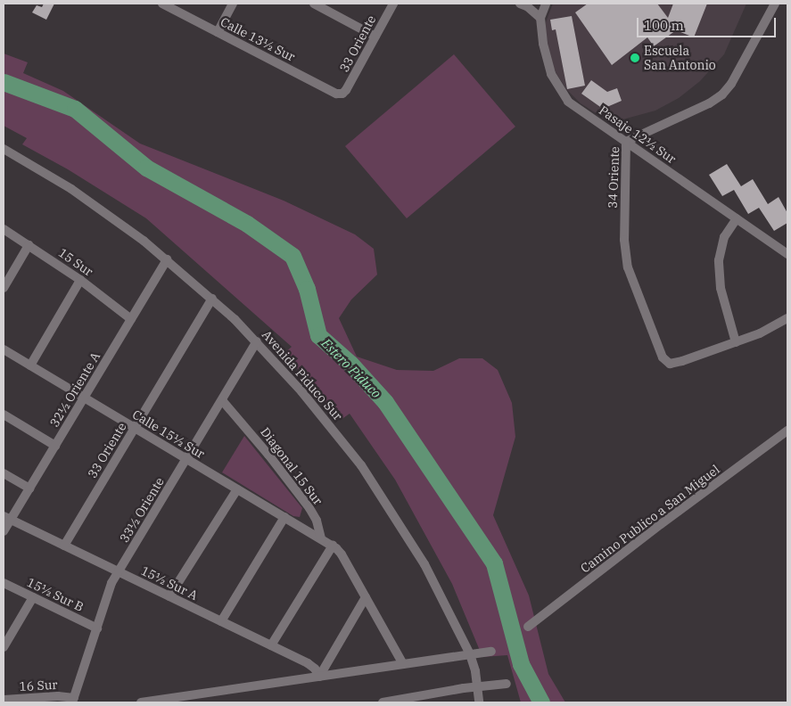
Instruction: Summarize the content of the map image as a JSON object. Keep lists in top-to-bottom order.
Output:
{
  "streets": {
    "street": [
      "Calle 13½ Sur",
      "33 Oriente",
      "Pasaje 12½ Sur",
      "34 Oriente",
      "15 Sur",
      "Avenida Piduco Sur",
      "32½ Oriente A",
      "Calle 15½ Sur",
      "Diagonal 15 Sur",
      "33½ Oriente",
      "Camino Publico a San Miguel",
      "15½ Sur A",
      "15½ Sur B",
      "16 Sur"
    ]
  },
  "crossings": [
    ["Calle 13½ Sur", "33 Oriente"],
    ["33 Oriente", "Avenida Piduco Sur"],
    ["33 Oriente", "Calle 15½ Sur"],
    ["33 Oriente", "15½ Sur A"],
    ["Pasaje 12½ Sur", "34 Oriente"],
    ["15 Sur", "32½ Oriente A"],
    ["Avenida Piduco Sur", "32½ Oriente A"],
    ["Avenida Piduco Sur", "33½ Oriente"],
    ["32½ Oriente A", "Calle 15½ Sur"],
    ["32½ Oriente A", "15½ Sur A"],
    ["Calle 15½ Sur", "Diagonal 15 Sur"],
    ["Calle 15½ Sur", "33½ Oriente"],
    ["Diagonal 15 Sur", "33½ Oriente"],
    ["33½ Oriente", "15½ Sur A"],
    ["33½ Oriente", "15½ Sur B"],
    ["33½ Oriente", "16 Sur"]
  ],
  "water": ["Estero Piduco"],
  "places": ["Escuela San Antonio"],
  "scale_bar": "100 m"
}
